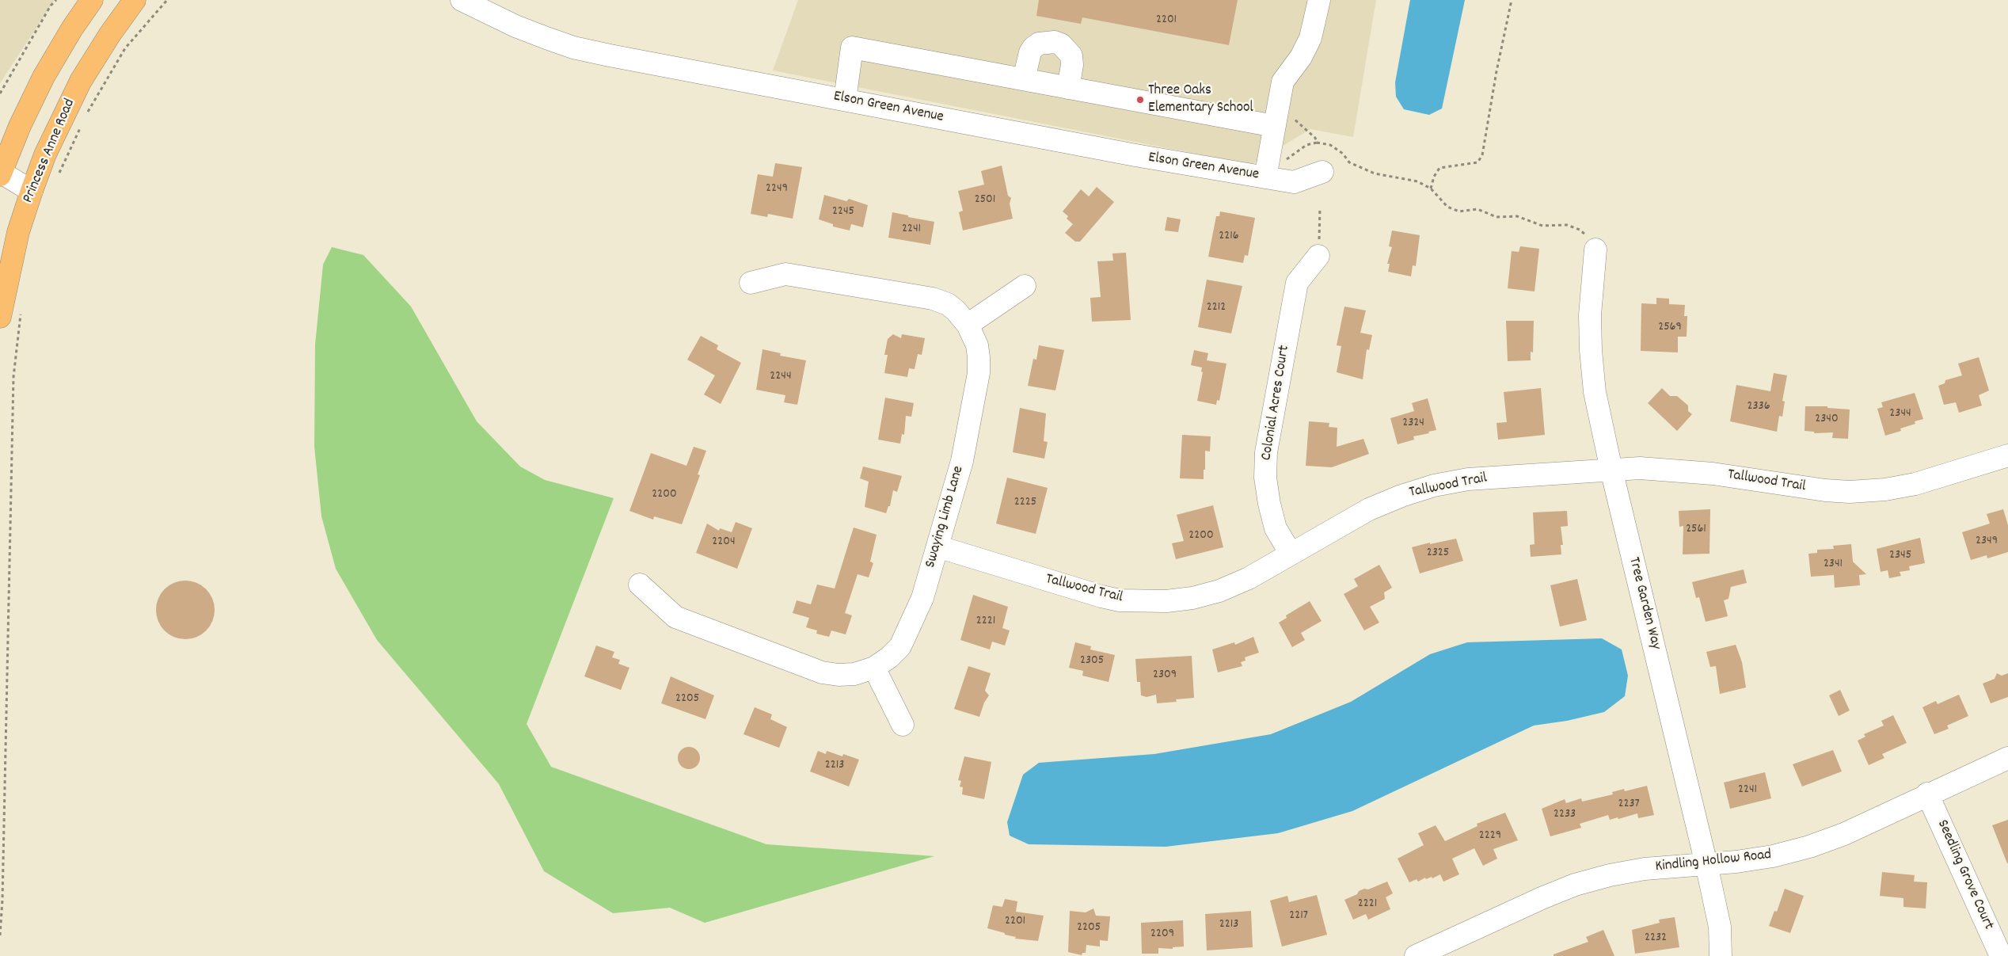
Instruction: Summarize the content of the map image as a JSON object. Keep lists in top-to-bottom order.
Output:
{
  "streets": {
    "main road": ["Princess Anne Road"],
    "street": [
      "Elson Green Avenue",
      "Colonial Acres Court",
      "Tallwood Trail",
      "Swaying Limb Lane",
      "Tree Garden Way",
      "Kindling Hollow Road",
      "Seedling Grove Court"
    ]
  },
  "crossings": [
    ["Colonial Acres Court", "Tallwood Trail"],
    ["Tallwood Trail", "Swaying Limb Lane"],
    ["Tallwood Trail", "Tree Garden Way"],
    ["Tree Garden Way", "Kindling Hollow Road"],
    ["Kindling Hollow Road", "Seedling Grove Court"]
  ],
  "places": ["Three Oaks Elementary School"],
  "house_numbers": [
    "2201",
    "2249",
    "2501",
    "2245",
    "2241",
    "2216",
    "2212",
    "2569",
    "2244",
    "2336",
    "2344",
    "2340",
    "2324",
    "2200",
    "2225",
    "2561",
    "2200",
    "2349",
    "2204",
    "2325",
    "2345",
    "2341",
    "2221",
    "2305",
    "2309",
    "2205",
    "2213",
    "2241",
    "2237",
    "2233",
    "2229",
    "2221",
    "2217",
    "2201",
    "2213",
    "2205",
    "2209",
    "2232"
  ]
}
